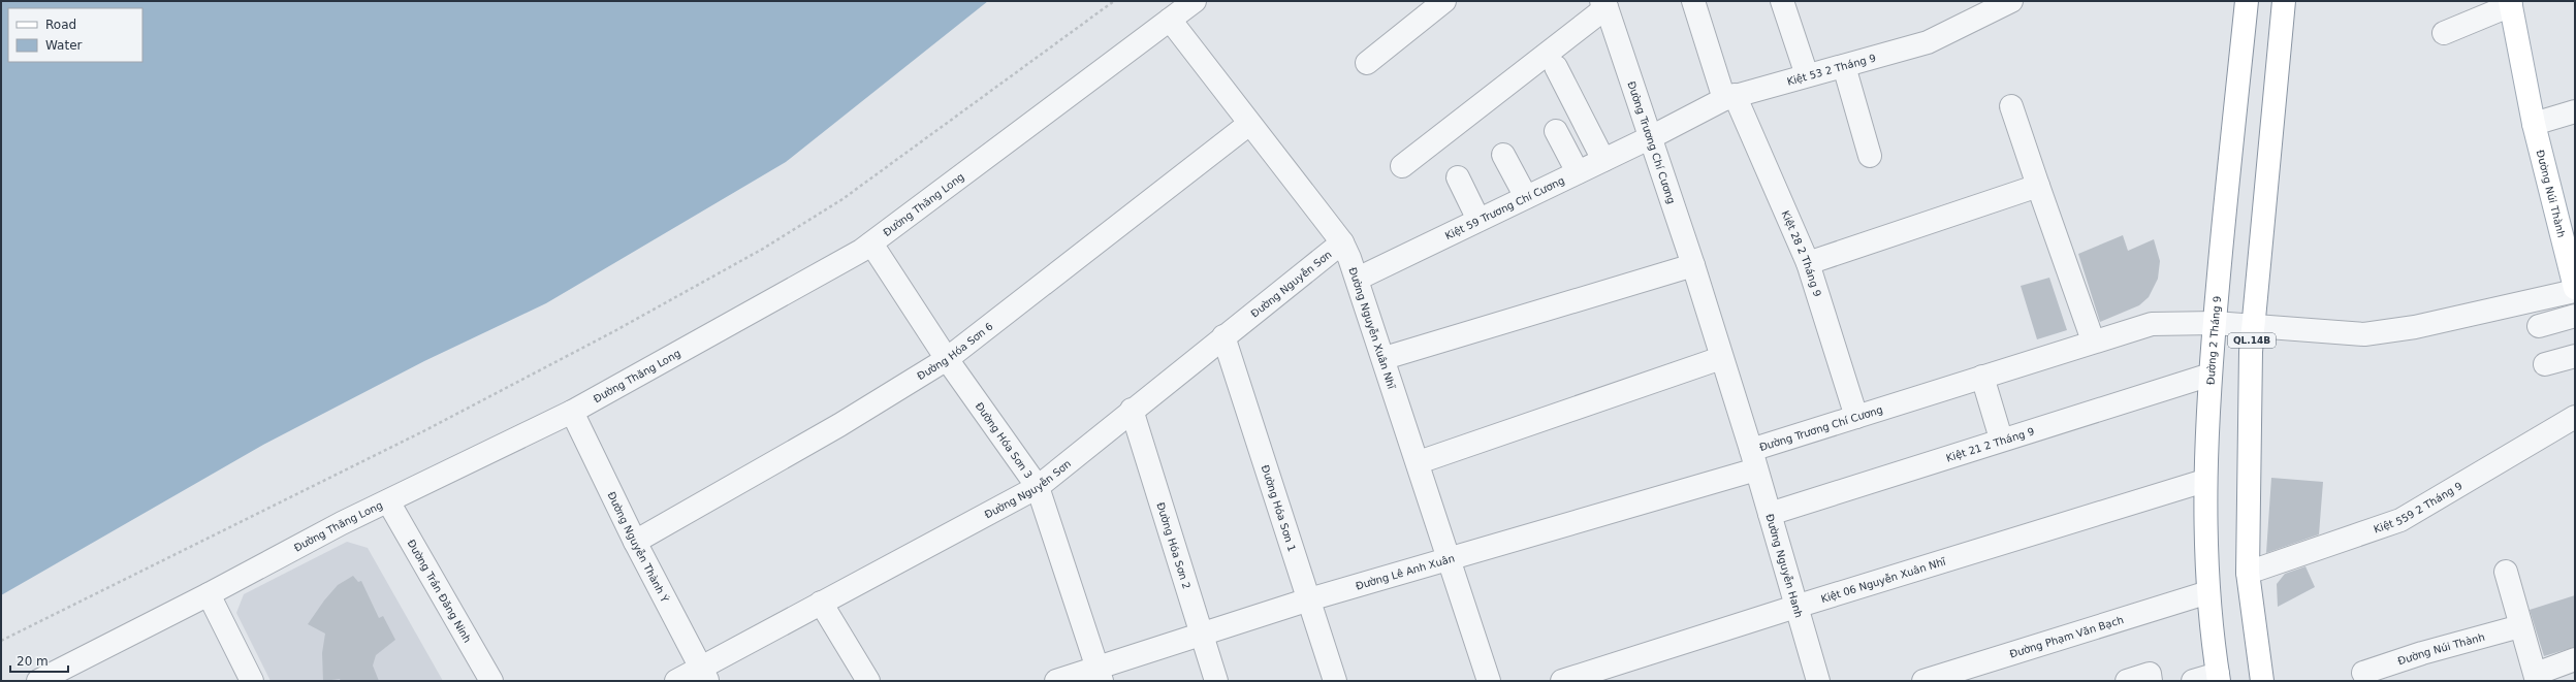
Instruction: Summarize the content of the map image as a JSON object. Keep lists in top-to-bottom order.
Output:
{
  "streets": {
    "main road": ["Đường Núi Thành", "Đường 2 Tháng 9", "QL.14B"],
    "street": [
      "Kiệt 53 2 Tháng 9",
      "Đường Trương Chí Cương",
      "Đường Thăng Long",
      "Kiệt 59 Trương Chí Cương",
      "Kiệt 28 2 Tháng 9",
      "Đường Nguyễn Sơn",
      "Đường Nguyễn Xuân Nhĩ",
      "Đường Hóa Sơn 6",
      "Đường Hóa Sơn 3",
      "Kiệt 21 2 Tháng 9",
      "Kiệt 559 2 Tháng 9",
      "Đường Hóa Sơn 1",
      "Đường Hóa Sơn 2",
      "Đường Nguyễn Thành Ý",
      "Đường Nguyễn Hanh",
      "Đường Lê Anh Xuân",
      "Kiệt 06 Nguyễn Xuân Nhĩ",
      "Đường Trần Đăng Ninh",
      "Đường Phạm Văn Bạch"
    ]
  },
  "crossings": [
    ["Kiệt 53 2 Tháng 9", "Đường Trương Chí Cương"],
    ["Kiệt 53 2 Tháng 9", "Kiệt 59 Trương Chí Cương"],
    ["Kiệt 53 2 Tháng 9", "Kiệt 28 2 Tháng 9"],
    ["Đường Trương Chí Cương", "Đường Núi Thành"],
    ["Đường Trương Chí Cương", "Kiệt 59 Trương Chí Cương"],
    ["Đường Trương Chí Cương", "Kiệt 28 2 Tháng 9"],
    ["Đường Trương Chí Cương", "Đường 2 Tháng 9"],
    ["Đường Trương Chí Cương", "QL.14B"],
    ["Đường Trương Chí Cương", "Đường Nguyễn Hanh"],
    ["Đường Trương Chí Cương", "Đường Lê Anh Xuân"],
    ["Đường Thăng Long", "Đường Nguyễn Xuân Nhĩ"],
    ["Đường Thăng Long", "Đường Hóa Sơn 3"],
    ["Đường Thăng Long", "Đường Nguyễn Thành Ý"],
    ["Đường Thăng Long", "Đường Trần Đăng Ninh"],
    ["Kiệt 59 Trương Chí Cương", "Đường Nguyễn Xuân Nhĩ"],
    ["Đường Nguyễn Sơn", "Đường Nguyễn Xuân Nhĩ"],
    ["Đường Nguyễn Sơn", "Đường Hóa Sơn 3"],
    ["Đường Nguyễn Sơn", "Đường Hóa Sơn 1"],
    ["Đường Nguyễn Sơn", "Đường Hóa Sơn 2"],
    ["Đường Nguyễn Sơn", "Đường Nguyễn Thành Ý"],
    ["Đường Nguyễn Xuân Nhĩ", "Đường Hóa Sơn 6"],
    ["Đường Nguyễn Xuân Nhĩ", "Đường Lê Anh Xuân"],
    ["Đường 2 Tháng 9", "Kiệt 21 2 Tháng 9"],
    ["Đường 2 Tháng 9", "Kiệt 06 Nguyễn Xuân Nhĩ"],
    ["Đường 2 Tháng 9", "Đường Phạm Văn Bạch"],
    ["QL.14B", "Kiệt 559 2 Tháng 9"],
    ["Đường Hóa Sơn 6", "Đường Hóa Sơn 3"],
    ["Đường Hóa Sơn 6", "Đường Nguyễn Thành Ý"],
    ["Đường Hóa Sơn 3", "Đường Lê Anh Xuân"],
    ["Kiệt 21 2 Tháng 9", "Đường Nguyễn Hanh"],
    ["Đường Hóa Sơn 1", "Đường Lê Anh Xuân"],
    ["Đường Hóa Sơn 2", "Đường Lê Anh Xuân"],
    ["Đường Nguyễn Hanh", "Đường Lê Anh Xuân"],
    ["Đường Nguyễn Hanh", "Kiệt 06 Nguyễn Xuân Nhĩ"]
  ],
  "legend": ["Road", "Water"],
  "scale_bar": "20 m"
}
